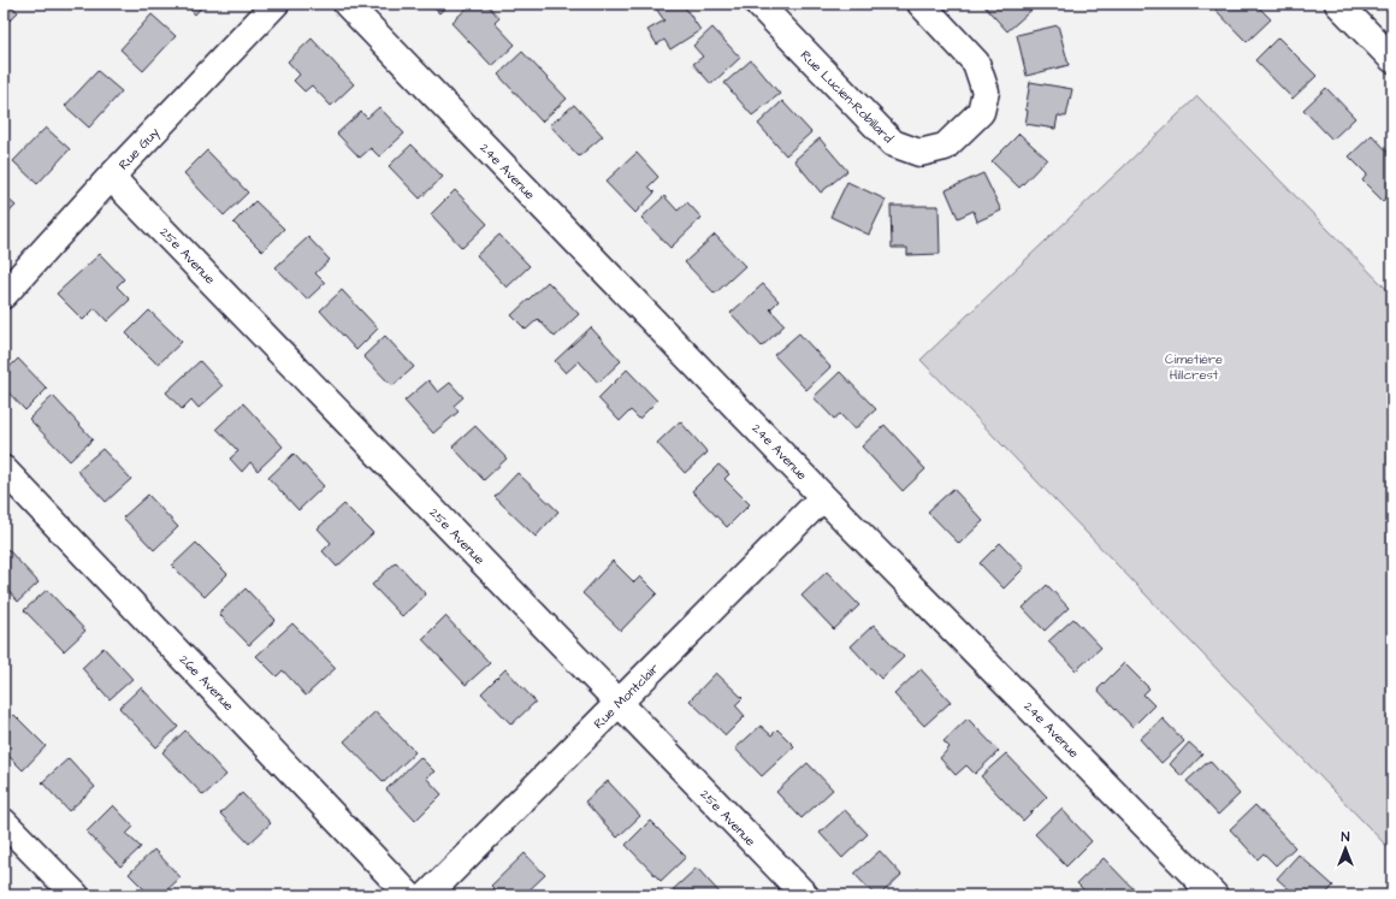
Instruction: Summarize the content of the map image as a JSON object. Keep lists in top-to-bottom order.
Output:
{
  "streets": {
    "street": [
      "Rue Lucien-Robillard",
      "Rue Guy",
      "24e Avenue",
      "25e Avenue",
      "26e Avenue",
      "Rue Montclair"
    ]
  },
  "crossings": [
    ["Rue Guy", "25e Avenue"],
    ["24e Avenue", "Rue Montclair"],
    ["25e Avenue", "Rue Montclair"]
  ],
  "parks": ["Cimetière Hillcrest"],
  "north": "top"
}
